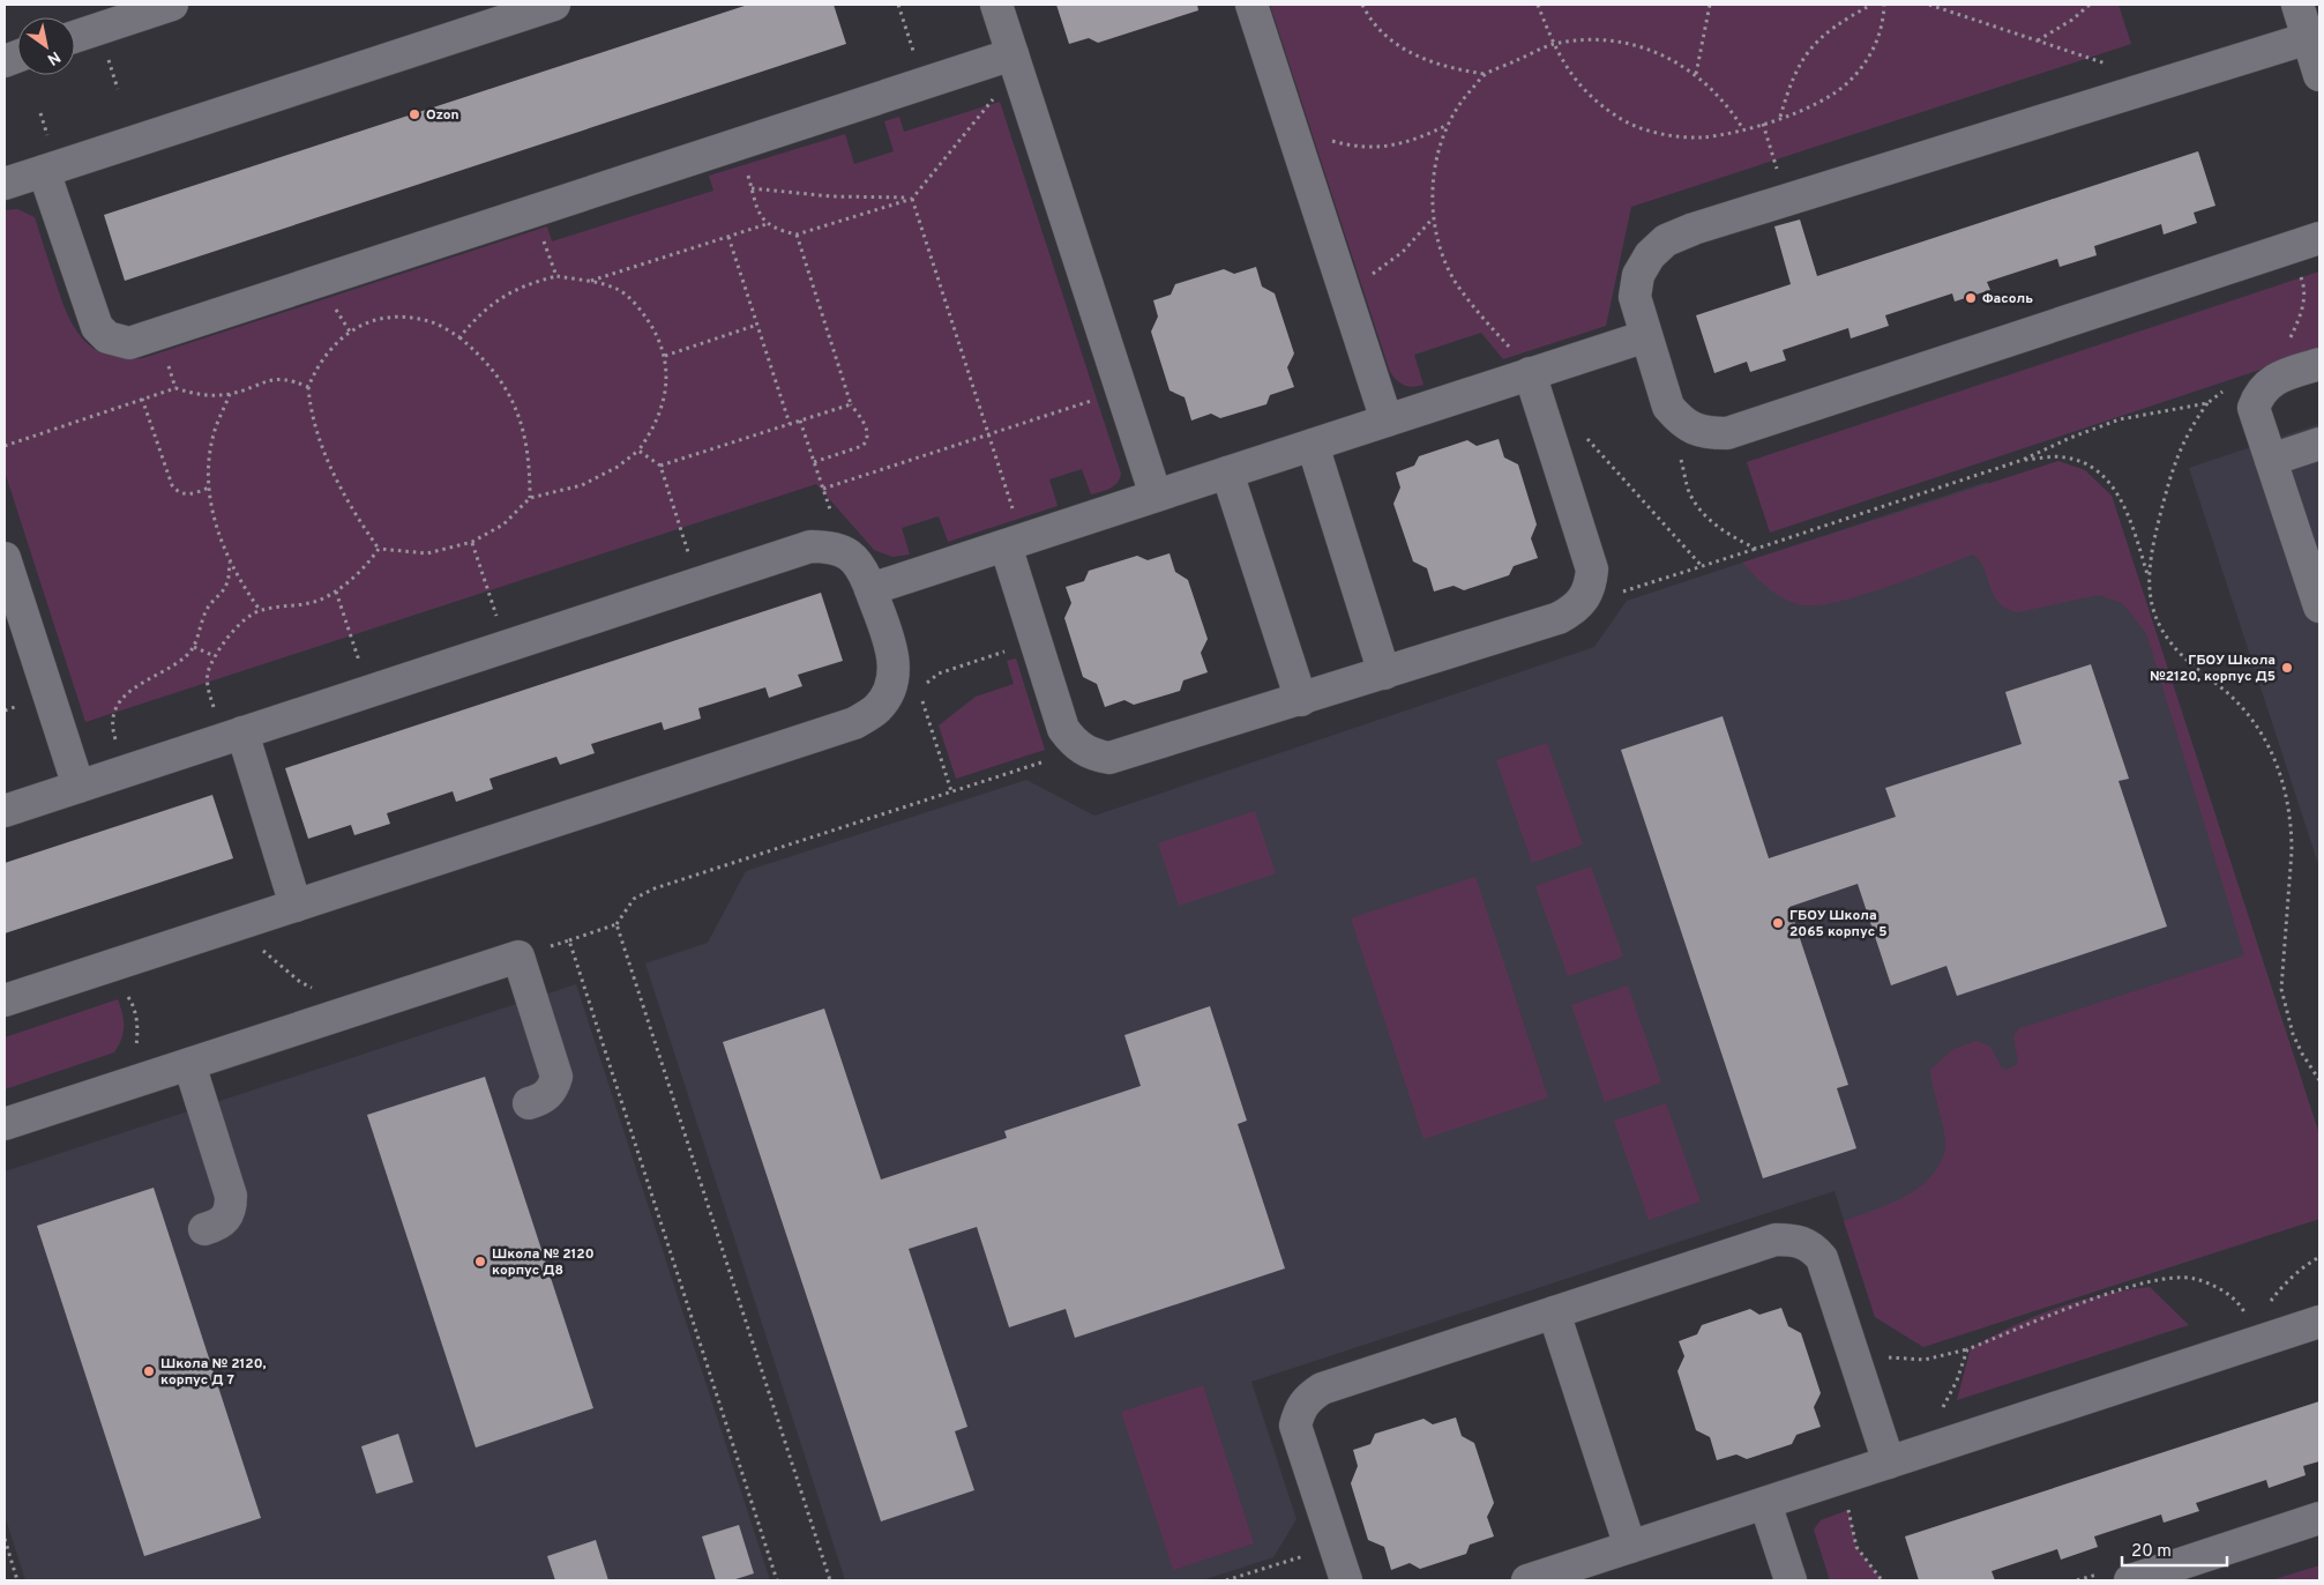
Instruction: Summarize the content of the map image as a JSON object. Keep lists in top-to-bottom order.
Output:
{
  "places": [
    "Ozon",
    "Фасоль",
    "ГБОУ Школа №2120, корпус Д5",
    "ГБОУ Школа 2065 корпус 5",
    "Школа № 2120 корпус Д8",
    "Школа № 2120, корпус Д 7"
  ],
  "scale_bar": "20 m",
  "north": "bottom right"
}
